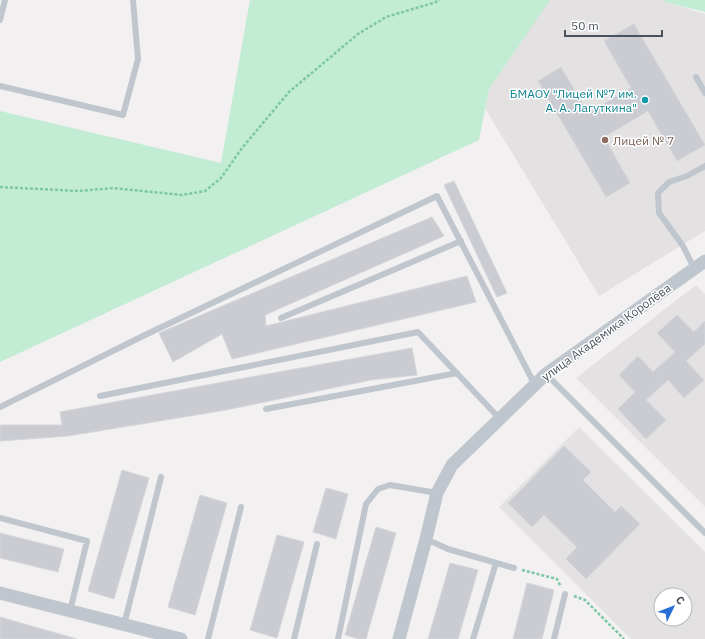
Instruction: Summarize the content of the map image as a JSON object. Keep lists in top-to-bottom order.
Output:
{
  "streets": {
    "street": ["улица Академика Королёва"]
  },
  "places": ["БМАОУ \"Лицей №7 им. А. А. Лагуткина\"", "Лицей № 7"],
  "scale_bar": "50 m",
  "north": "top right"
}
